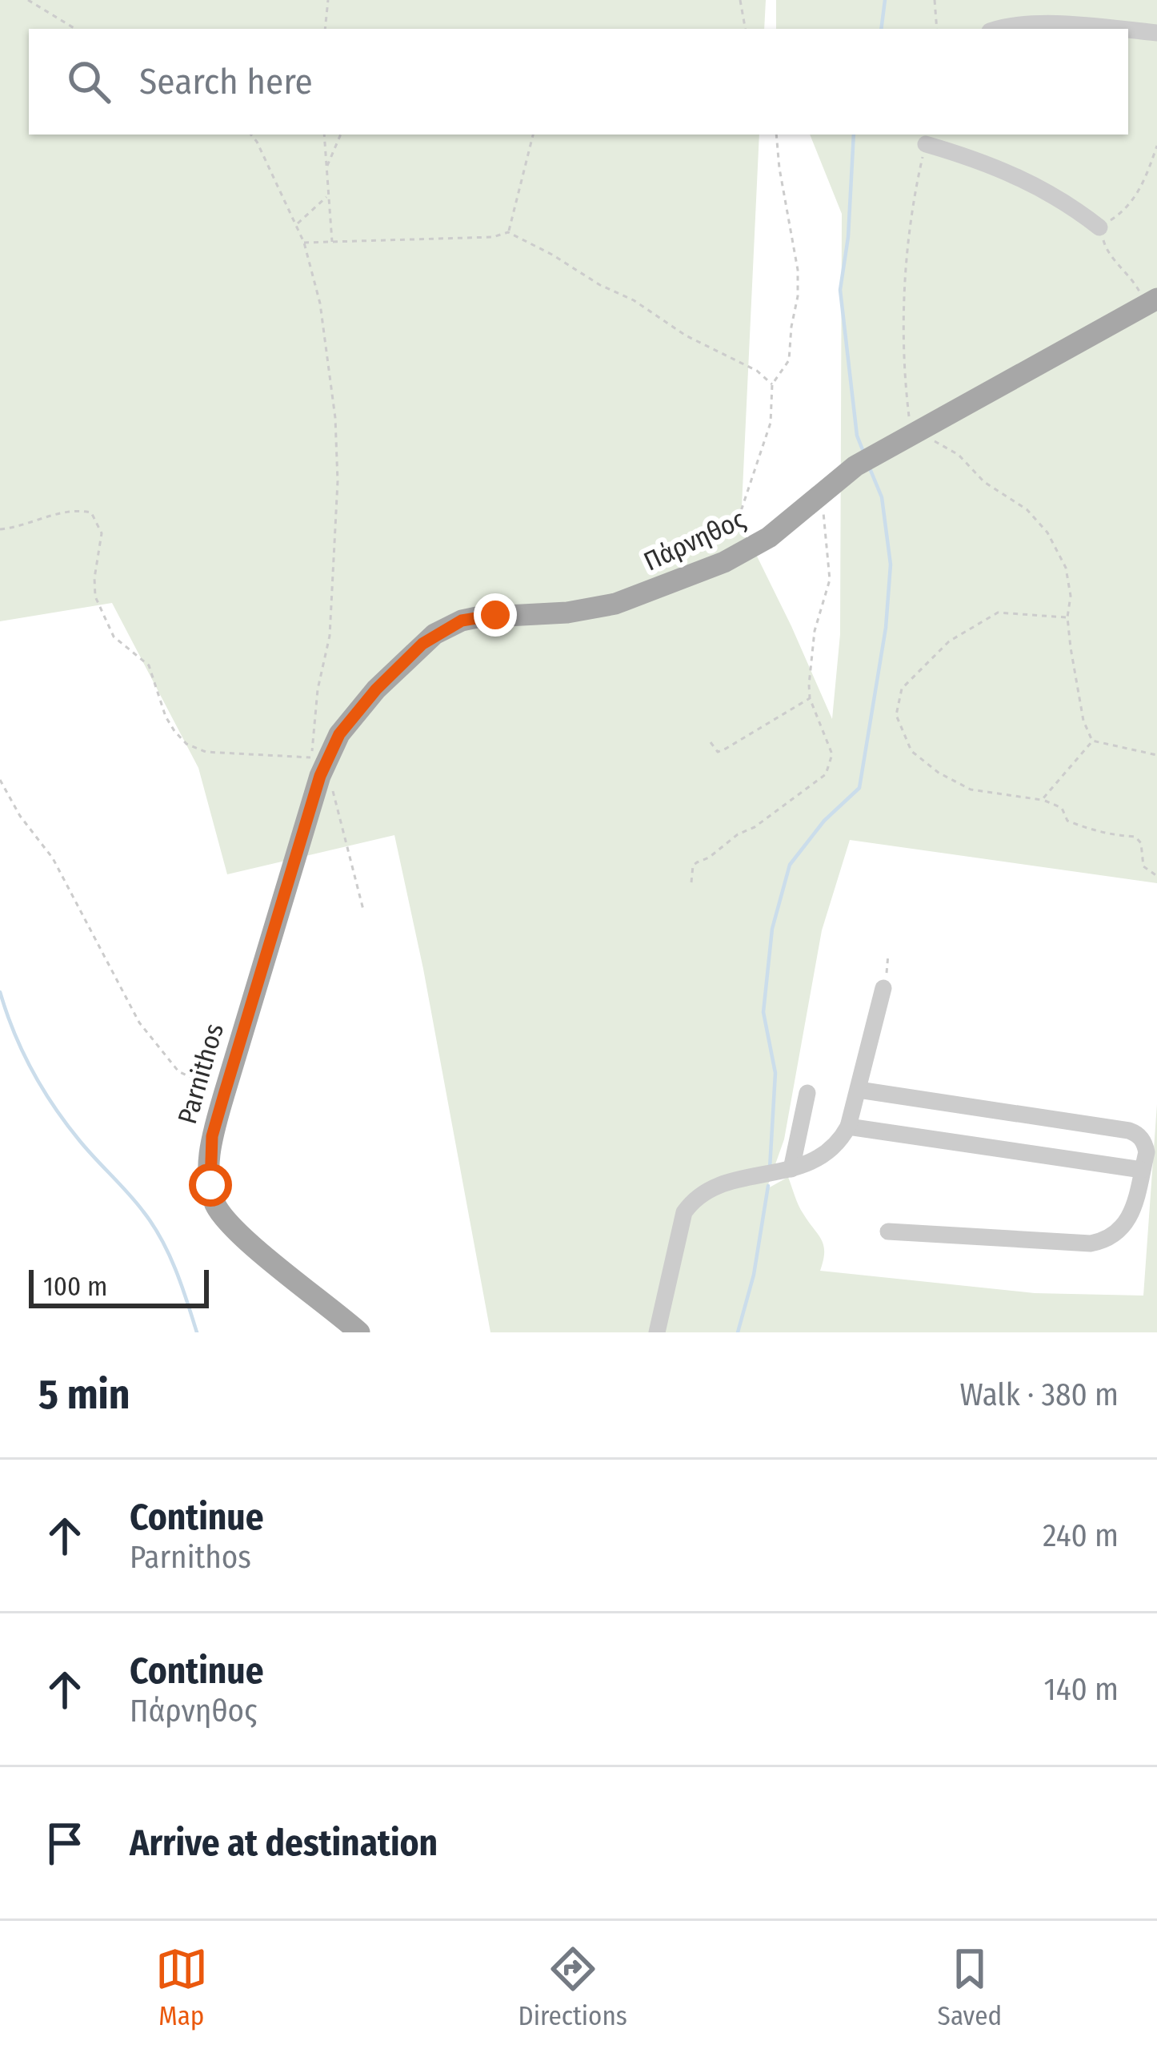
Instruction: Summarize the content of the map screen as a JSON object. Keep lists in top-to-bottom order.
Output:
{
  "streets": {
    "main road": ["Πάρνηθος", "Parnithos"]
  },
  "crossings": [
    ["Πάρνηθος", "Parnithos"]
  ],
  "scale_bar": "100 m",
  "page": {
    "search": "Search here",
    "scale": "100 m",
    "heading": ["5 min", "Walk · 380 m"],
    "list": [
      ["Continue", "Parnithos", "240 m"],
      ["Continue", "Πάρνηθος", "140 m"],
      "Arrive at destination"
    ],
    "nav": ["Map", "Directions", "Saved"]
  }
}
